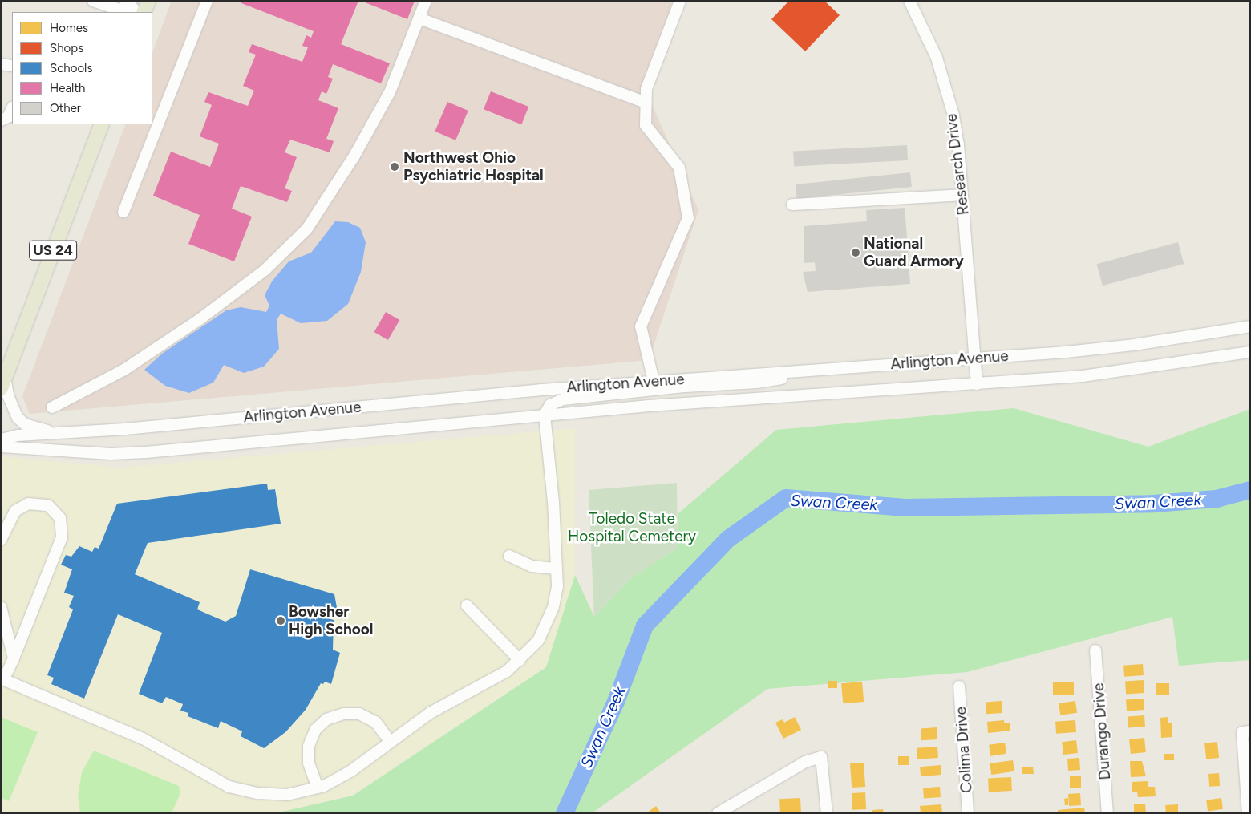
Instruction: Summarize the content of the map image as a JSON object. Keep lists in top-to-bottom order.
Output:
{
  "streets": {
    "main road": ["US 24"],
    "street": [
      "Research Drive",
      "Arlington Avenue",
      "Durango Drive",
      "Colima Drive"
    ]
  },
  "crossings": [
    ["Research Drive", "Arlington Avenue"]
  ],
  "water": ["Swan Creek"],
  "parks": ["Toledo State Hospital Cemetery"],
  "places": ["Northwest Ohio Psychiatric Hospital", "National Guard Armory", "Bowsher High School"],
  "legend": [
    "Homes",
    "Shops",
    "Schools",
    "Health",
    "Other"
  ]
}
